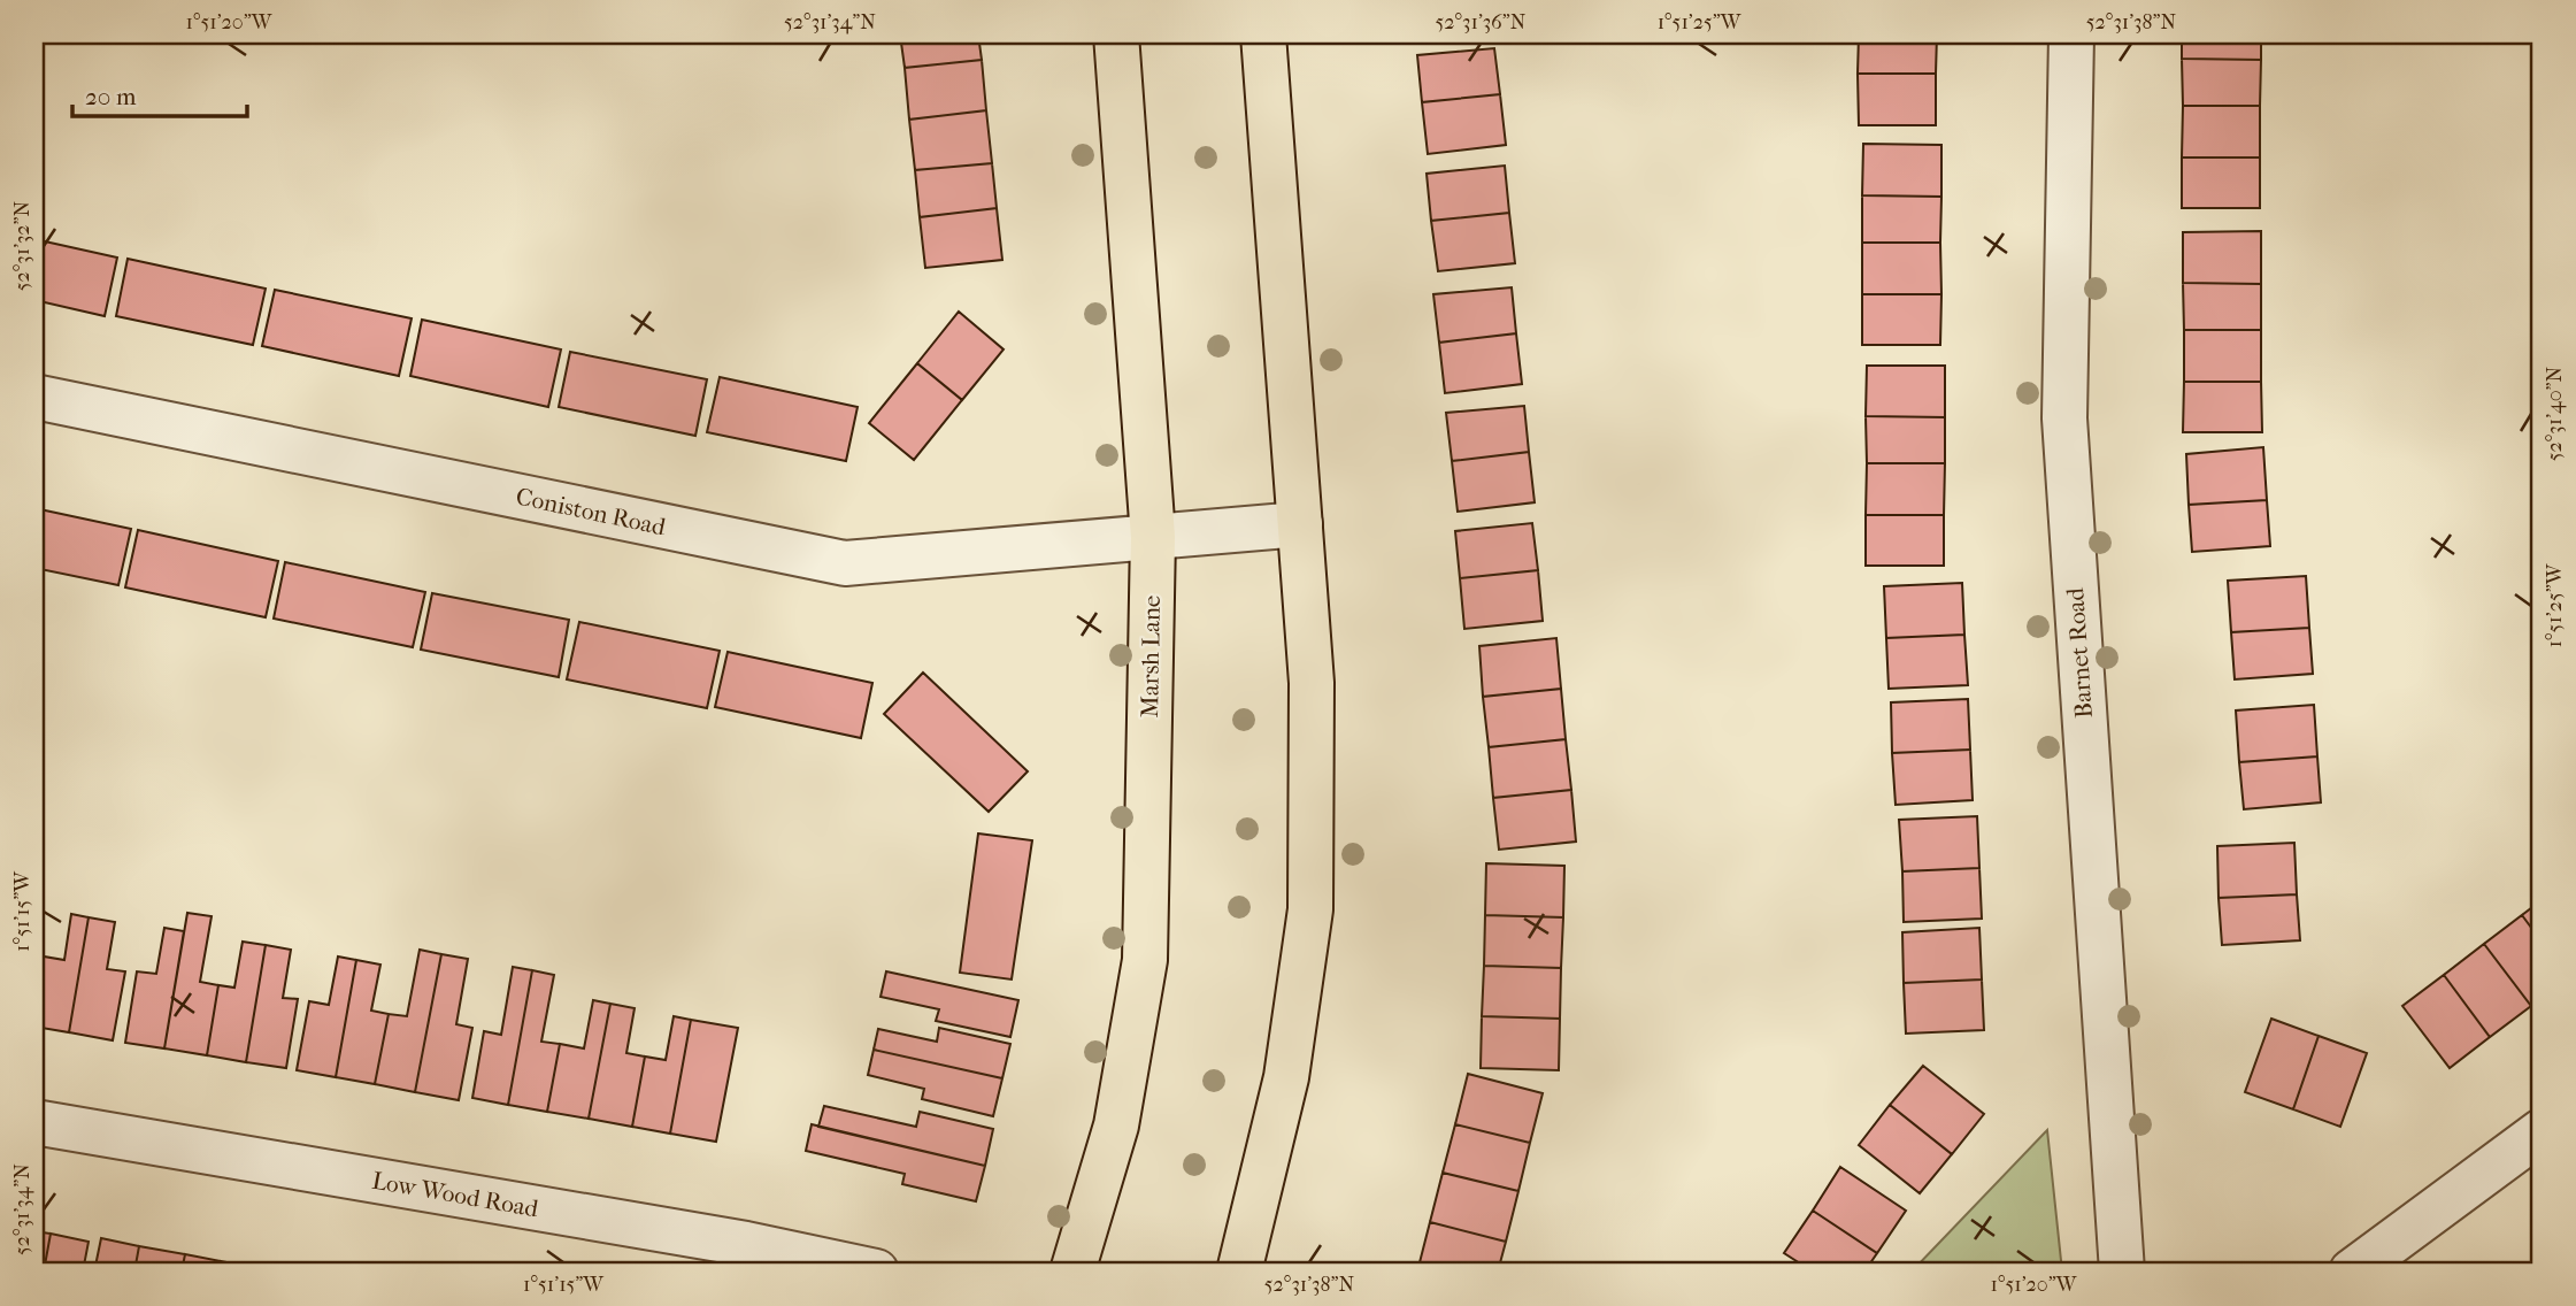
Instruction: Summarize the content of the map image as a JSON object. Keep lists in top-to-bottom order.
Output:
{
  "streets": {
    "main road": ["Marsh Lane"],
    "street": ["Coniston Road", "Barnet Road", "Low Wood Road"]
  },
  "crossings": [
    ["Coniston Road", "Marsh Lane"]
  ],
  "scale_bar": "20 m",
  "coordinates": [
    "1°51'20\"W",
    "52°31'34\"N",
    "52°31'36\"N",
    "1°51'25\"W",
    "52°31'38\"N",
    "52°31'32\"N",
    "52°31'40\"N",
    "1°51'15\"W"
  ]
}
